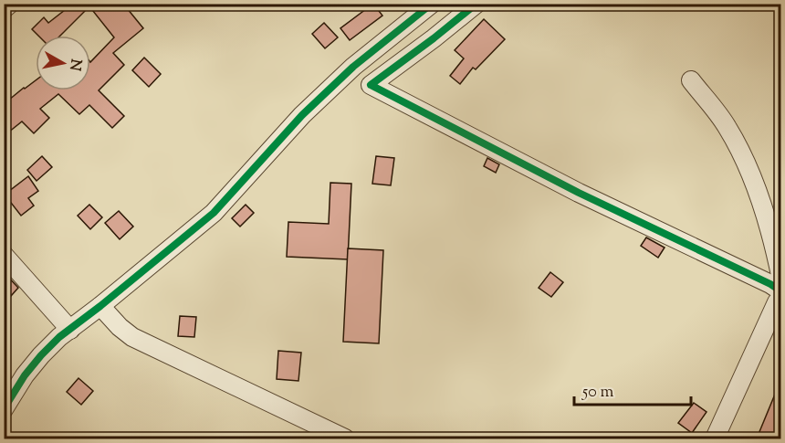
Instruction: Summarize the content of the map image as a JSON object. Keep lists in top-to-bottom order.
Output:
{
  "scale_bar": "50 m",
  "north": "right"
}
